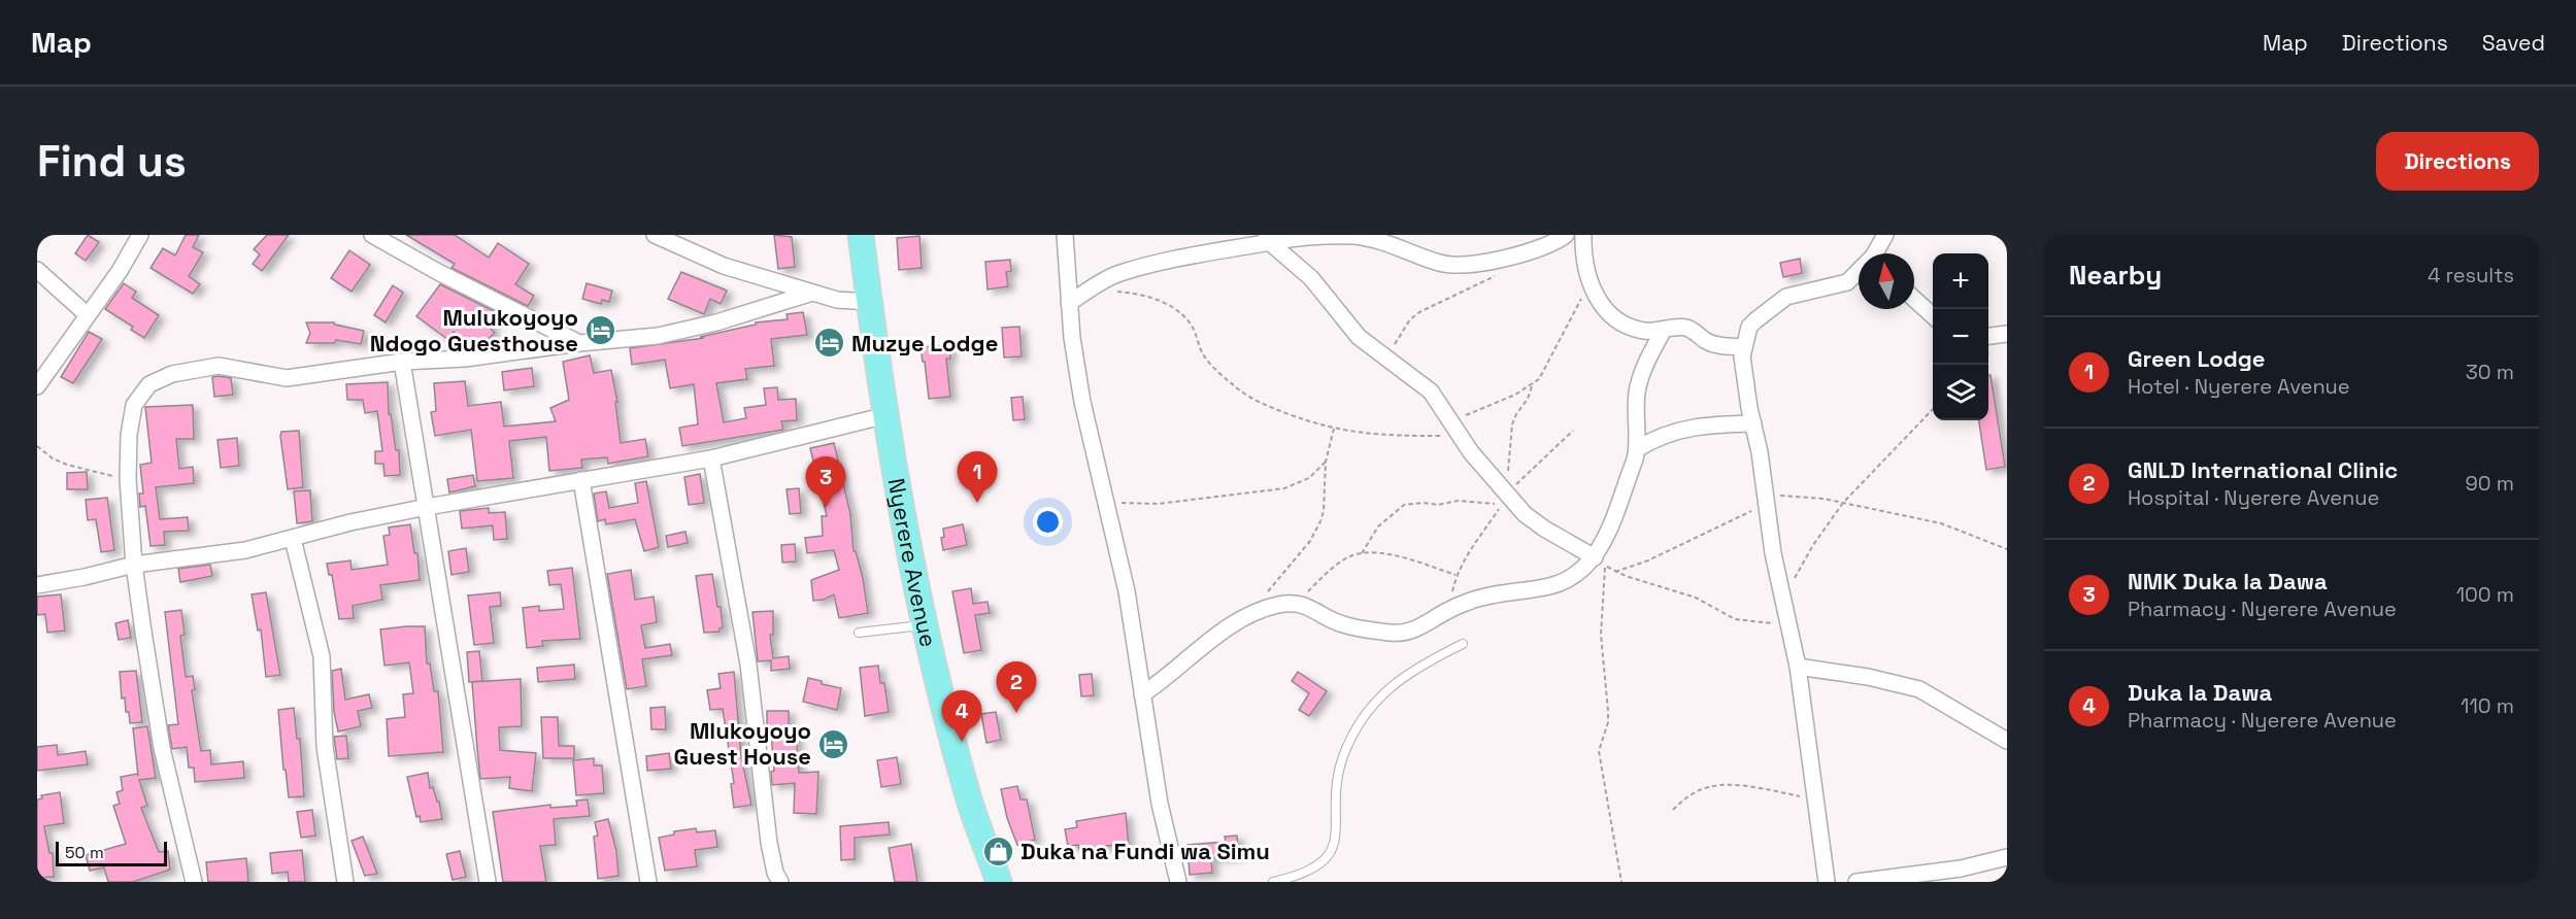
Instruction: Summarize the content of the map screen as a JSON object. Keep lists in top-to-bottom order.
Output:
{
  "streets": {
    "main road": ["Nyerere Avenue"]
  },
  "places": {
    "hotel": ["Mulukoyoyo Ndogo Guesthouse", "Muzye Lodge", "Mlukoyoyo Guest House"],
    "shop": ["Duka na Fundi wa Simu"]
  },
  "scale_bar": "50 m",
  "north": "top",
  "page": {
    "header": "Map",
    "nav": ["Map", "Directions", "Saved"],
    "buttons": "Directions",
    "title": "Find us",
    "heading": ["Nearby", "4 results"],
    "map_buttons": ["+", "−"],
    "list": [
      {
        "mark": "1",
        "name": "Green Lodge",
        "note": "Hotel · Nyerere Avenue",
        "value": "30 m"
      },
      {
        "mark": "2",
        "name": "GNLD International Clinic",
        "note": "Hospital · Nyerere Avenue",
        "value": "90 m"
      },
      {
        "mark": "3",
        "name": "NMK Duka la Dawa",
        "note": "Pharmacy · Nyerere Avenue",
        "value": "100 m"
      },
      {
        "mark": "4",
        "name": "Duka la Dawa",
        "note": "Pharmacy · Nyerere Avenue",
        "value": "110 m"
      }
    ],
    "pins": [
      "1",
      "3",
      "2",
      "4"
    ],
    "scale": "50 m"
  }
}
